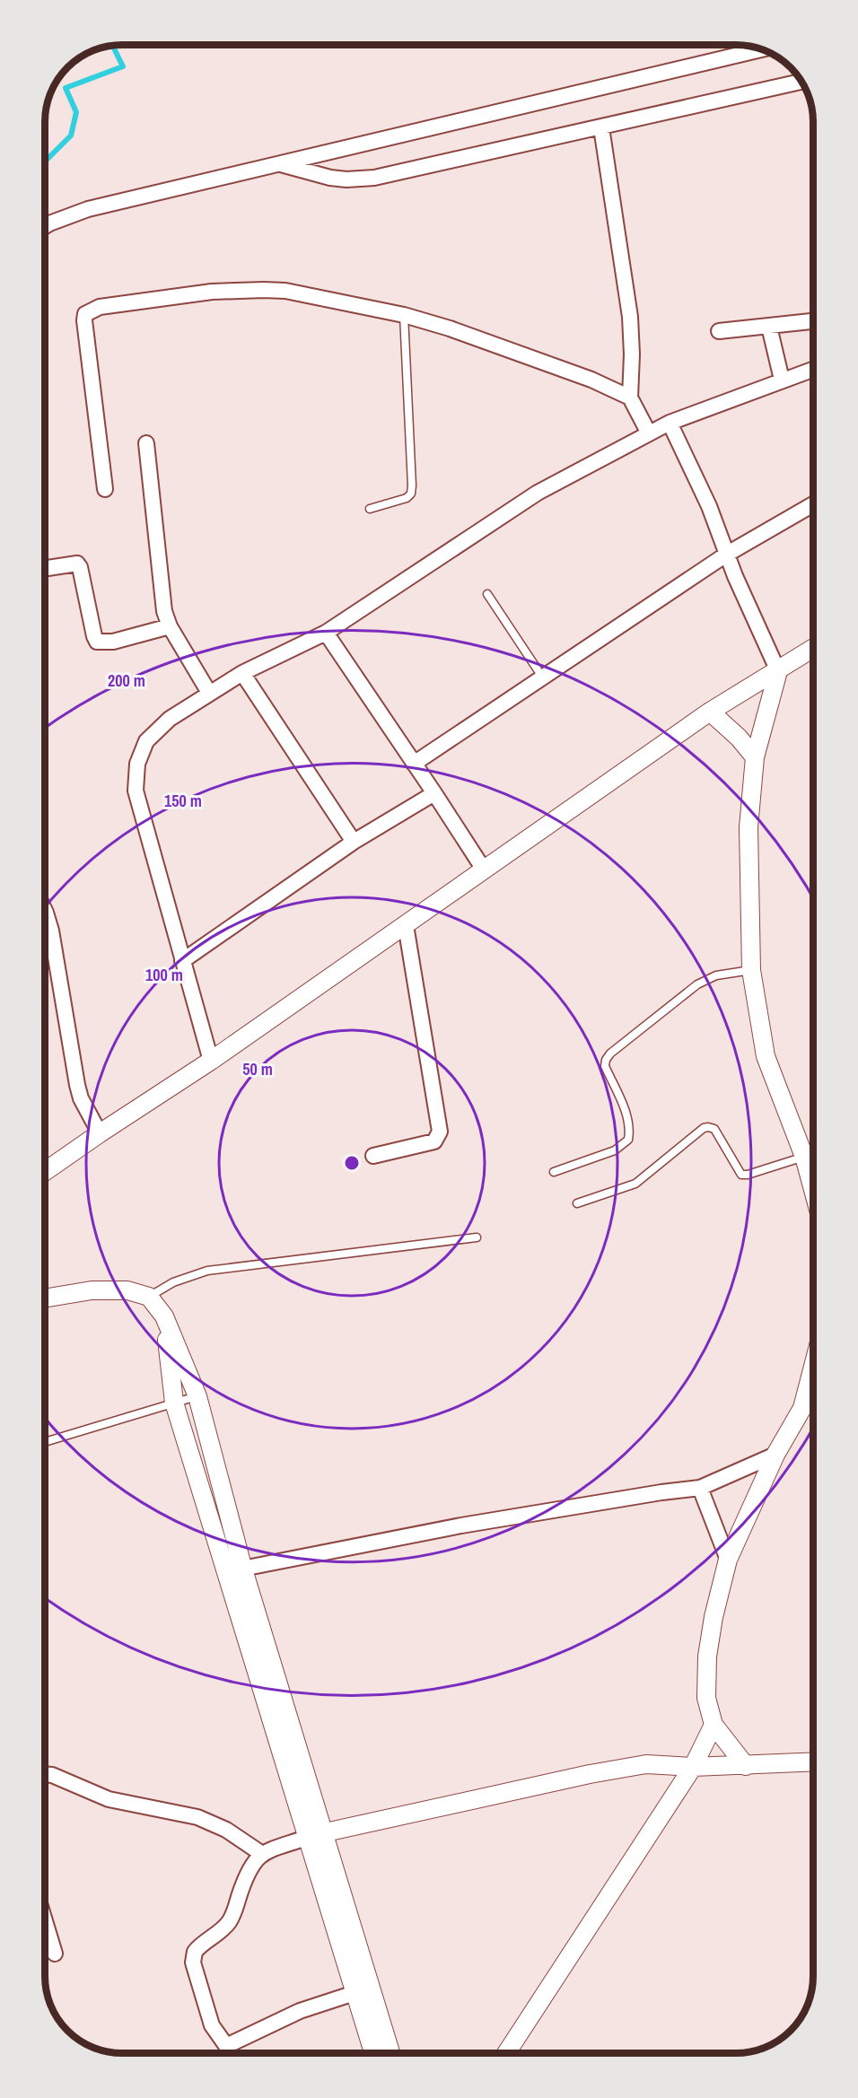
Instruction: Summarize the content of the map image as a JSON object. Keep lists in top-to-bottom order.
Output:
{
  "rings": [
    "200 m",
    "150 m",
    "100 m",
    "50 m"
  ]
}
